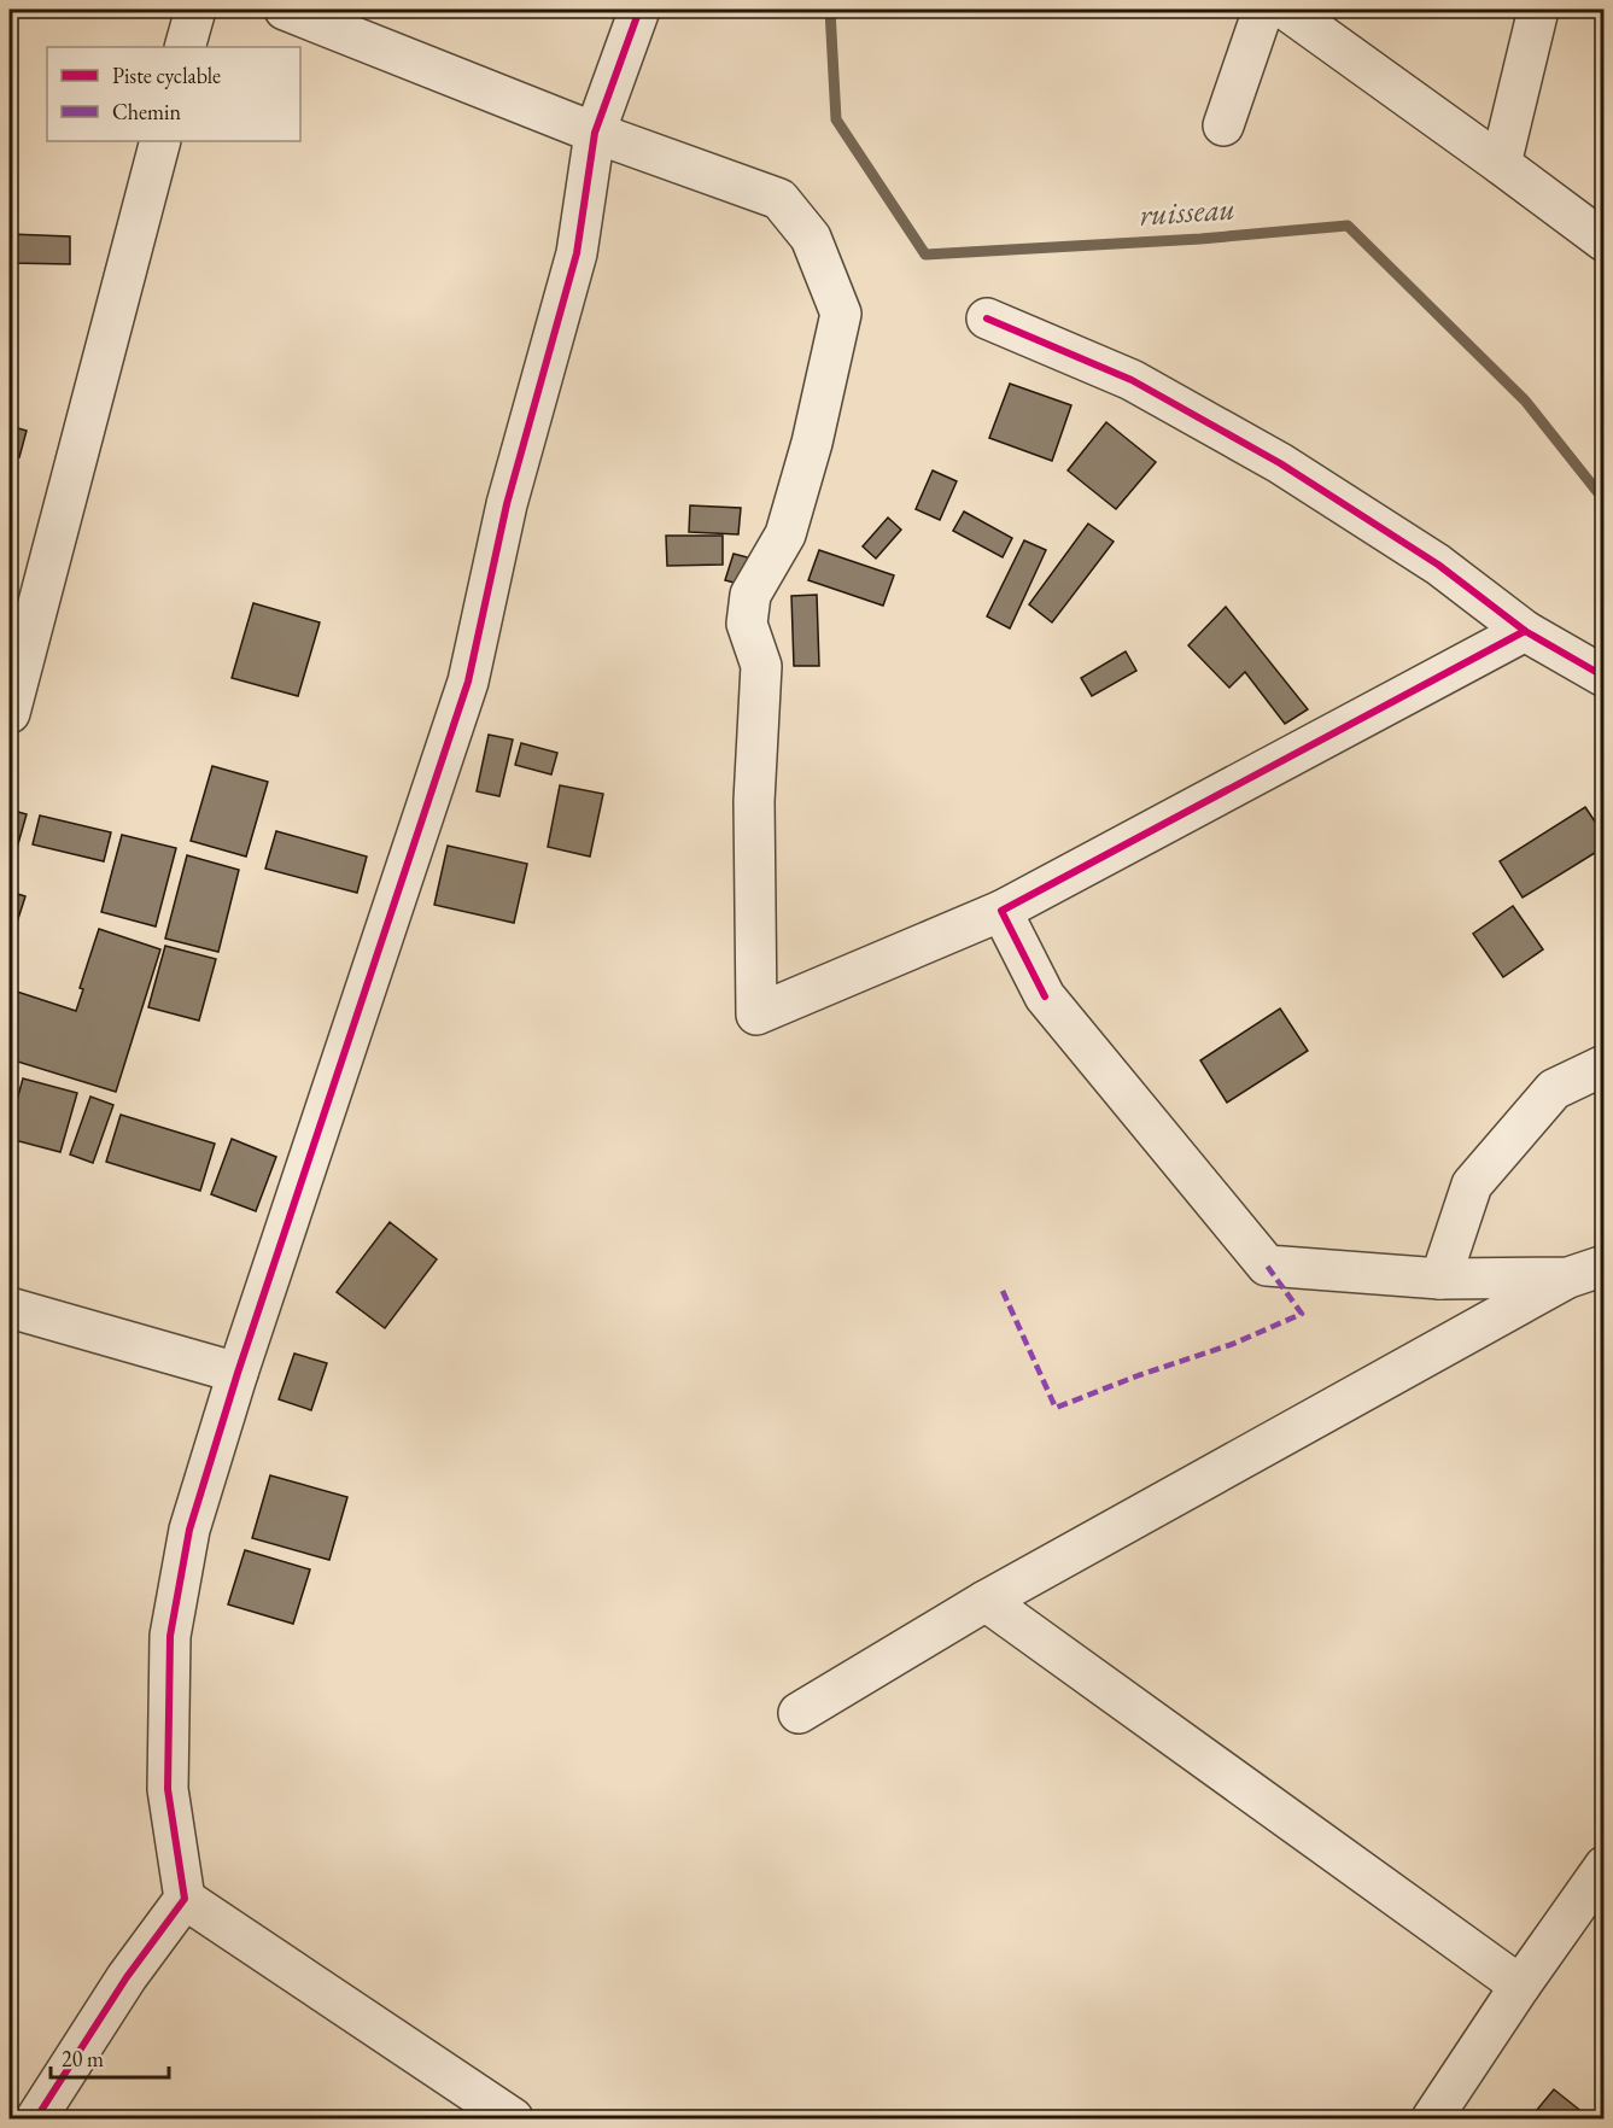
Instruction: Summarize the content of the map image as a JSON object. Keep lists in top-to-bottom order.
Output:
{
  "water": ["ruisseau"],
  "legend": ["Piste cyclable", "Chemin"],
  "scale_bar": "20 m"
}
